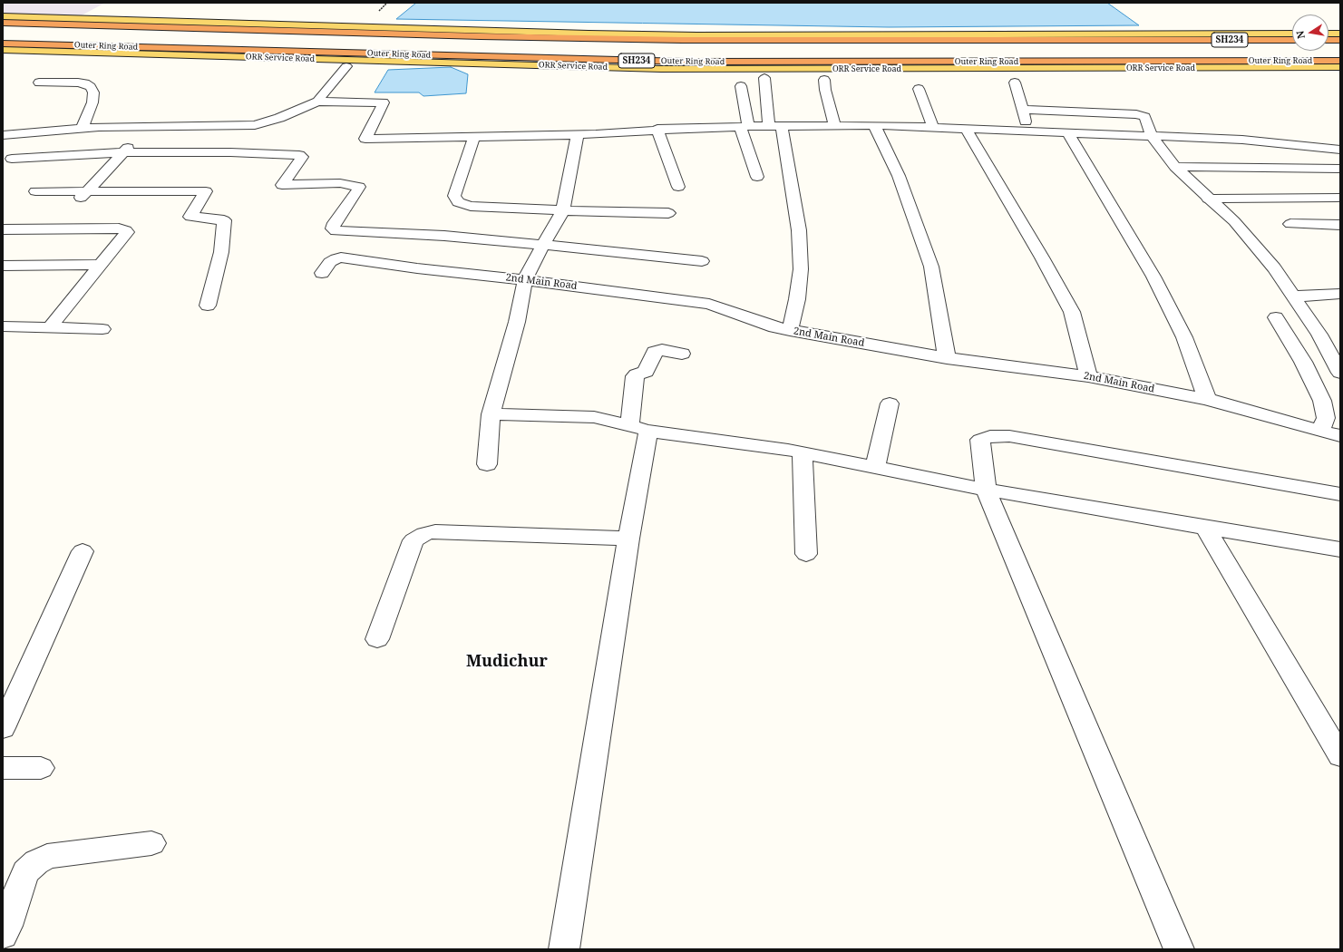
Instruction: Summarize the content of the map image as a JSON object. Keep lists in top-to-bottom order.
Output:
{
  "streets": {
    "highway": ["SH234", "Outer Ring Road"],
    "main road": ["ORR Service Road"],
    "street": ["2nd Main Road"]
  },
  "districts": ["Mudichur"],
  "north": "left"
}
